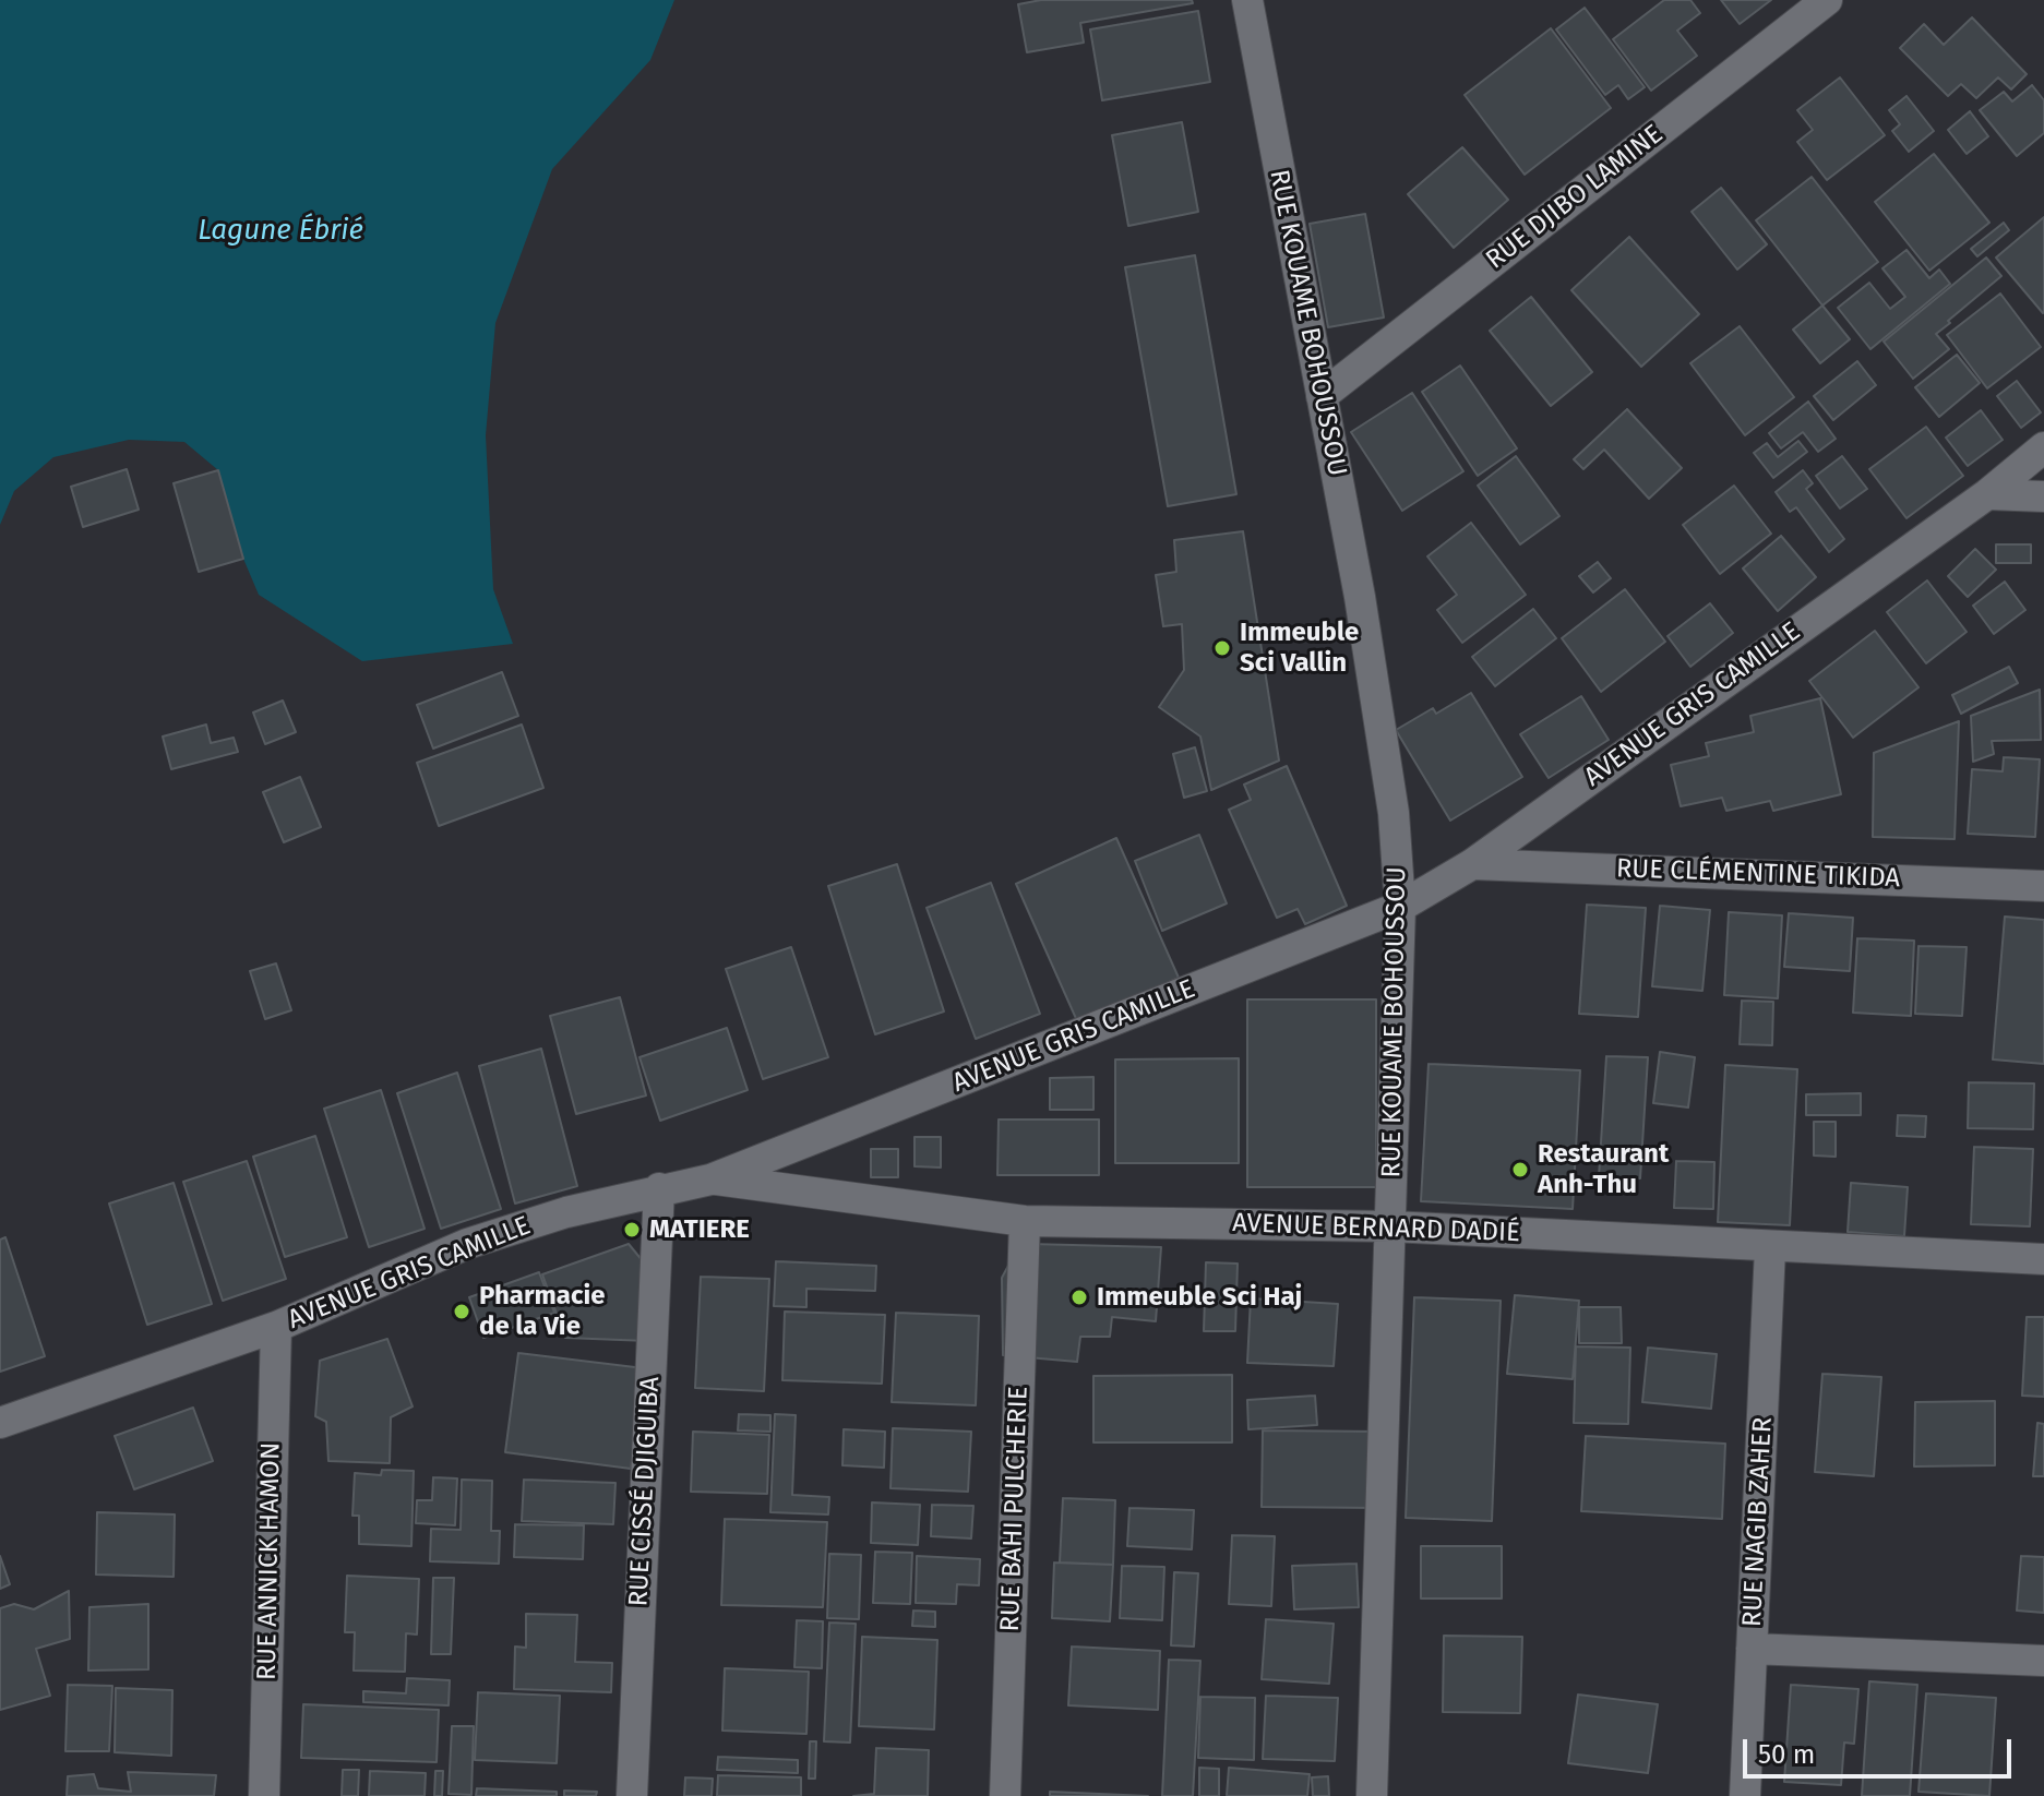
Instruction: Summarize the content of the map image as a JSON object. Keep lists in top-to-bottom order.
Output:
{
  "streets": {
    "street": [
      "RUE DJIBO LAMINE",
      "RUE KOUAME BOHOUSSOU",
      "AVENUE GRIS CAMILLE",
      "RUE CLÉMENTINE TIKIDA",
      "AVENUE BERNARD DADIÉ",
      "RUE CISSÉ DJIGUIBA",
      "RUE BAHI PULCHERIE",
      "RUE NAGIB ZAHER",
      "RUE ANNICK HAMON"
    ]
  },
  "crossings": [
    ["RUE DJIBO LAMINE", "RUE KOUAME BOHOUSSOU"],
    ["RUE KOUAME BOHOUSSOU", "AVENUE GRIS CAMILLE"],
    ["RUE KOUAME BOHOUSSOU", "AVENUE BERNARD DADIÉ"],
    ["AVENUE GRIS CAMILLE", "RUE CLÉMENTINE TIKIDA"],
    ["AVENUE GRIS CAMILLE", "AVENUE BERNARD DADIÉ"],
    ["AVENUE GRIS CAMILLE", "RUE CISSÉ DJIGUIBA"],
    ["AVENUE GRIS CAMILLE", "RUE ANNICK HAMON"],
    ["AVENUE BERNARD DADIÉ", "RUE BAHI PULCHERIE"],
    ["AVENUE BERNARD DADIÉ", "RUE NAGIB ZAHER"]
  ],
  "water": ["Lagune Ébrié"],
  "places": [
    "Immeuble Sci Vallin",
    "Restaurant Anh-Thu",
    "MATIERE",
    "Immeuble Sci Haj",
    "Pharmacie de la Vie"
  ],
  "scale_bar": "50 m"
}
